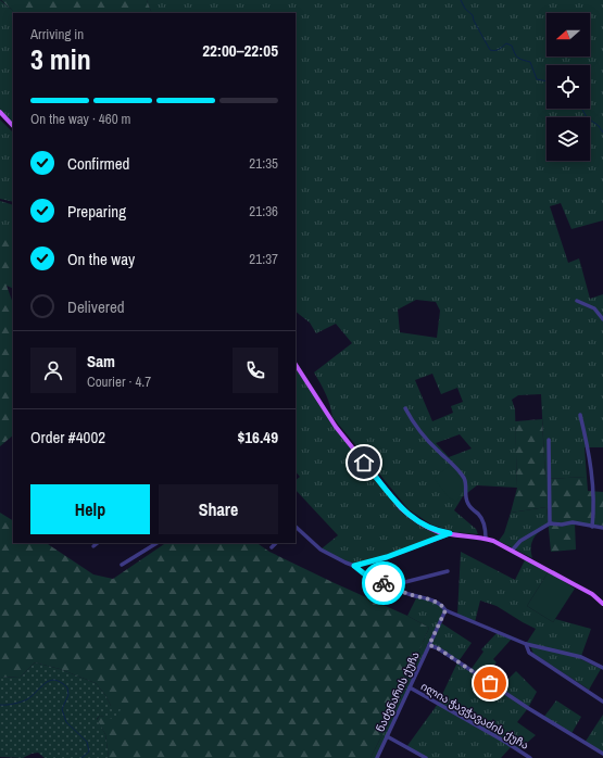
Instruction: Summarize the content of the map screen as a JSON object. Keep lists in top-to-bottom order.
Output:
{
  "streets": {
    "street": ["ნაძვნარის ქუჩა", "ილია ჭავჭავაძის ქუჩა"]
  },
  "crossings": [
    ["ნაძვნარის ქუჩა", "ილია ჭავჭავაძის ქუჩა"]
  ],
  "north": "left",
  "page": {
    "heading": ["3 min", "Arriving in", "22:00–22:05"],
    "panel": [
      "Sam",
      "Courier · 4.7",
      "Order #4002",
      "$16.49"
    ],
    "bar": "On the way · 460 m",
    "list": [
      ["Confirmed", "21:35"],
      ["Preparing", "21:36"],
      ["On the way", "21:37"],
      "Delivered"
    ],
    "buttons": ["Help", "Share"]
  }
}
